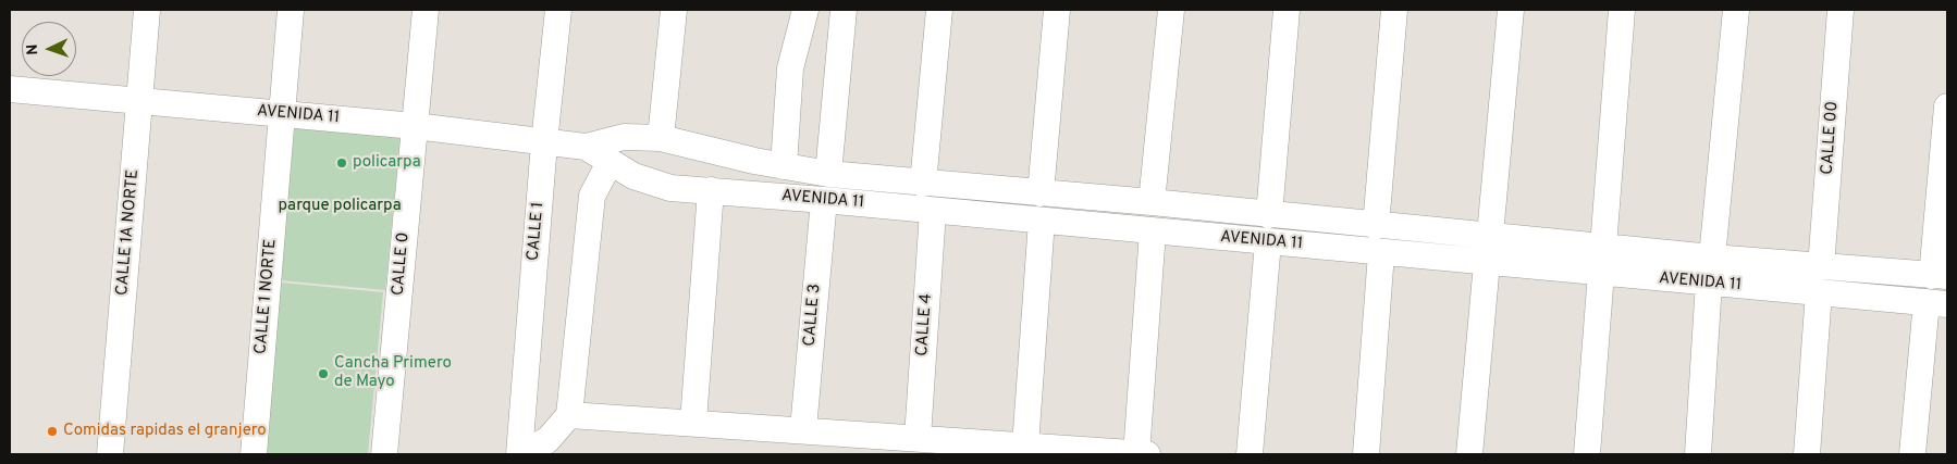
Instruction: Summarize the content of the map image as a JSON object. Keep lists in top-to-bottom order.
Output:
{
  "streets": {
    "street": [
      "AVENIDA 11",
      "CALLE 00",
      "CALLE 1",
      "CALLE 1A NORTE",
      "CALLE 0",
      "CALLE 1 NORTE",
      "CALLE 3",
      "CALLE 4"
    ]
  },
  "crossings": [
    ["AVENIDA 11", "CALLE 00"],
    ["AVENIDA 11", "CALLE 1"],
    ["AVENIDA 11", "CALLE 1A NORTE"],
    ["AVENIDA 11", "CALLE 0"],
    ["AVENIDA 11", "CALLE 1 NORTE"],
    ["AVENIDA 11", "CALLE 3"],
    ["AVENIDA 11", "CALLE 4"]
  ],
  "parks": ["parque policarpa"],
  "places": ["policarpa", "Cancha Primero de Mayo", "Comidas rapidas el granjero"],
  "north": "left"
}
